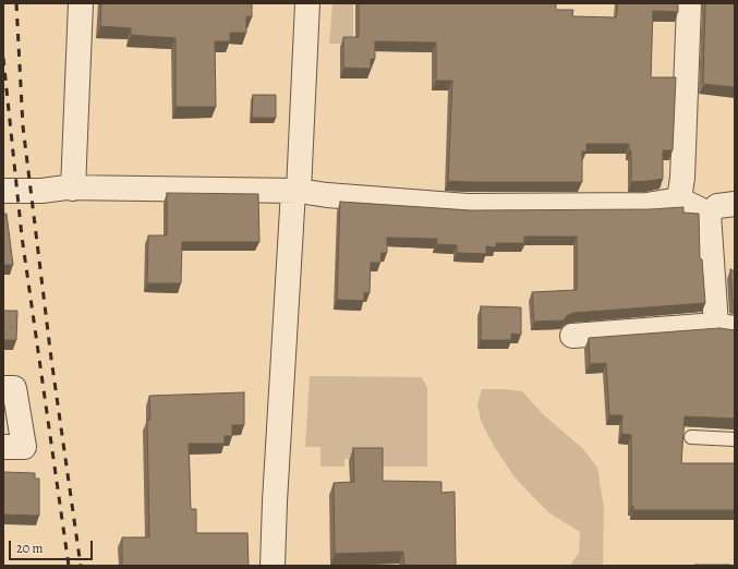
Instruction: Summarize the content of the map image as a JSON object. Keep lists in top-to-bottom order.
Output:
{
  "scale_bar": "20 m"
}
